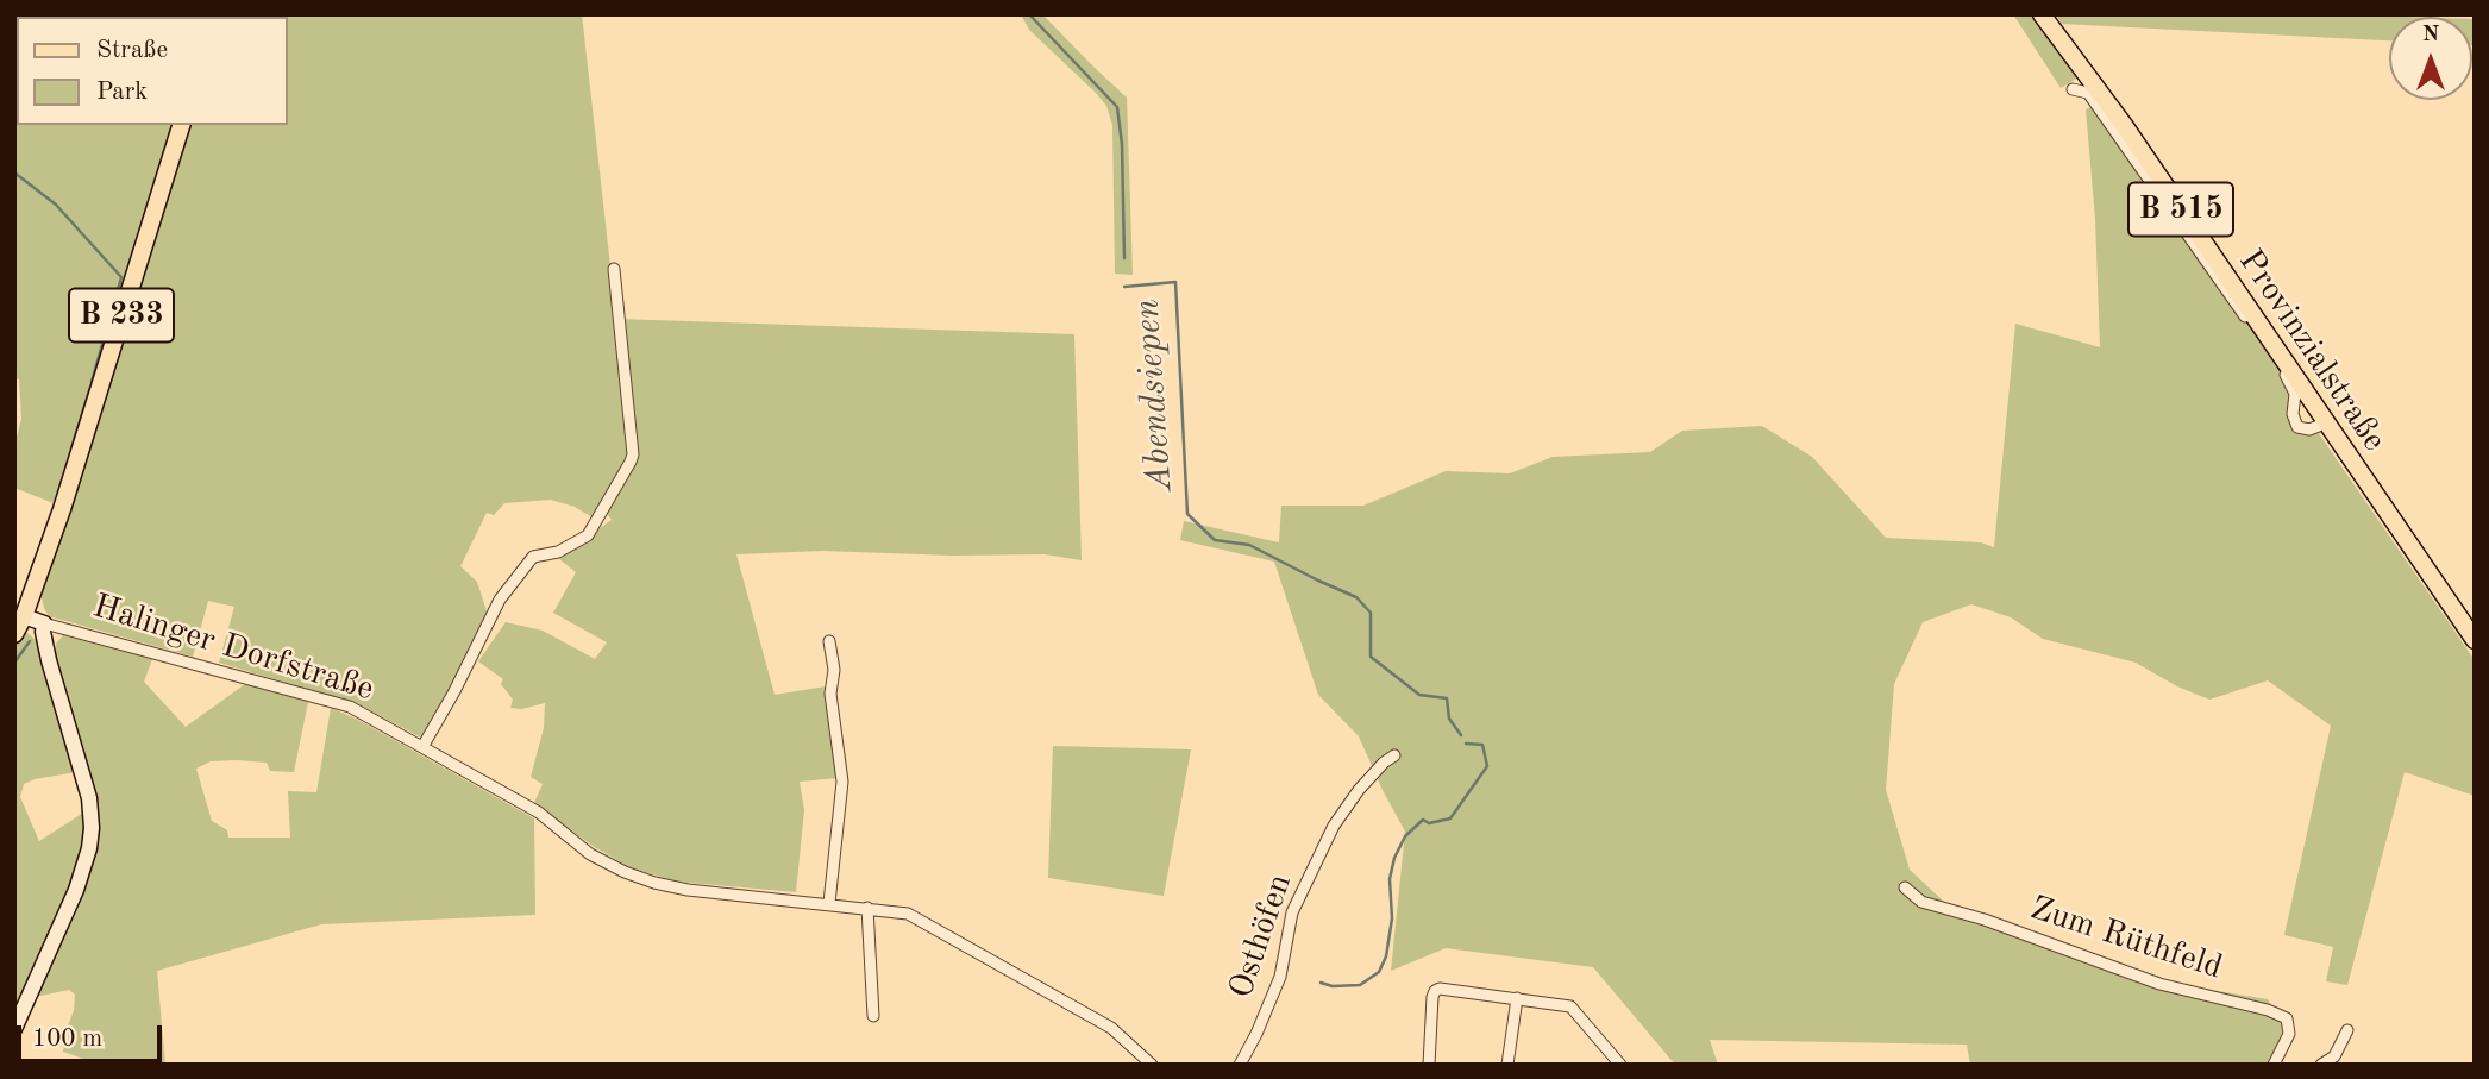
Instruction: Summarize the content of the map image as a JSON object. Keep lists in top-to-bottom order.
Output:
{
  "streets": {
    "main road": ["B 515", "B 233", "Provinzialstraße"],
    "street": ["Halinger Dorfstraße", "Osthöfen", "Zum Rüthfeld"]
  },
  "crossings": [
    ["B 233", "Halinger Dorfstraße"]
  ],
  "water": ["Abendsiepen"],
  "legend": ["Straße", "Park"],
  "scale_bar": "100 m",
  "north": "top"
}
